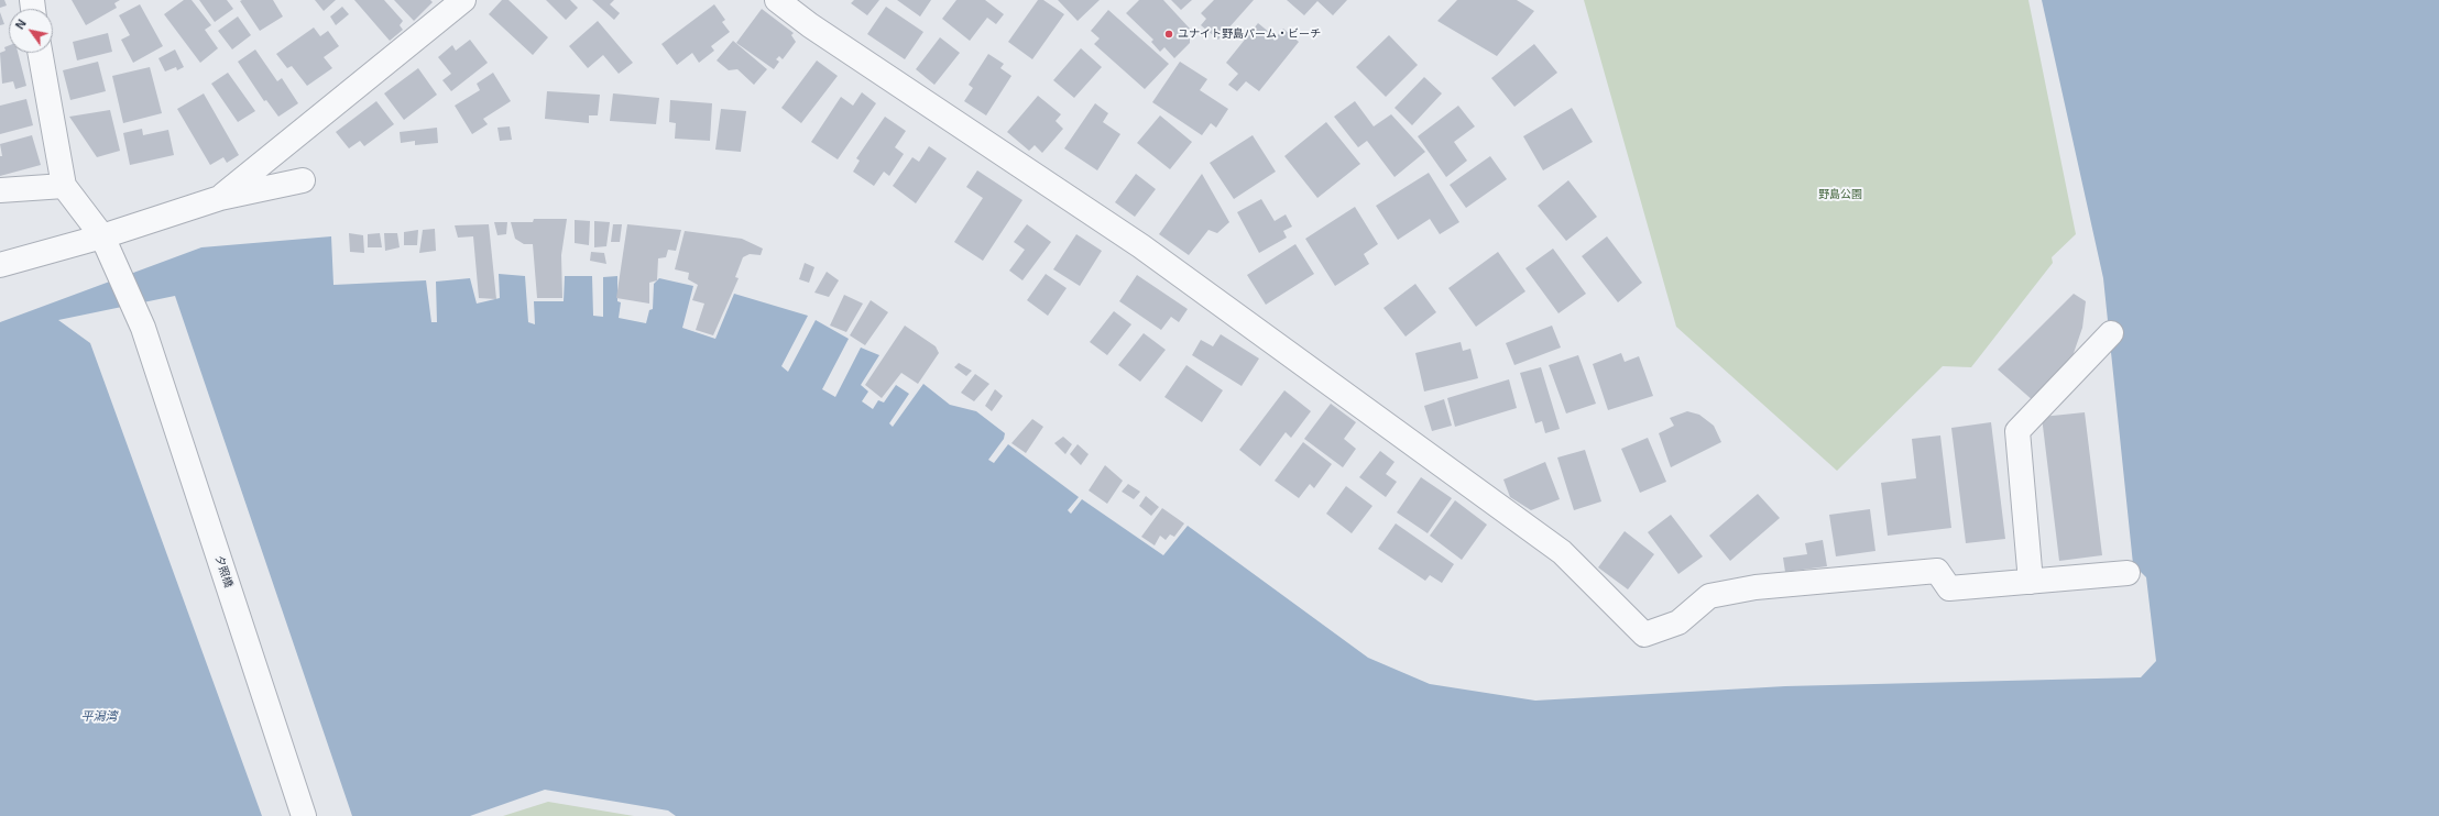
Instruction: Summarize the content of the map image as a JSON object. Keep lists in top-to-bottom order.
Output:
{
  "streets": {
    "street": ["夕照橋"]
  },
  "water": ["平潟湾"],
  "parks": ["野島公園"],
  "places": ["ユナイト野島パーム・ビーチ"],
  "north": "top left"
}
